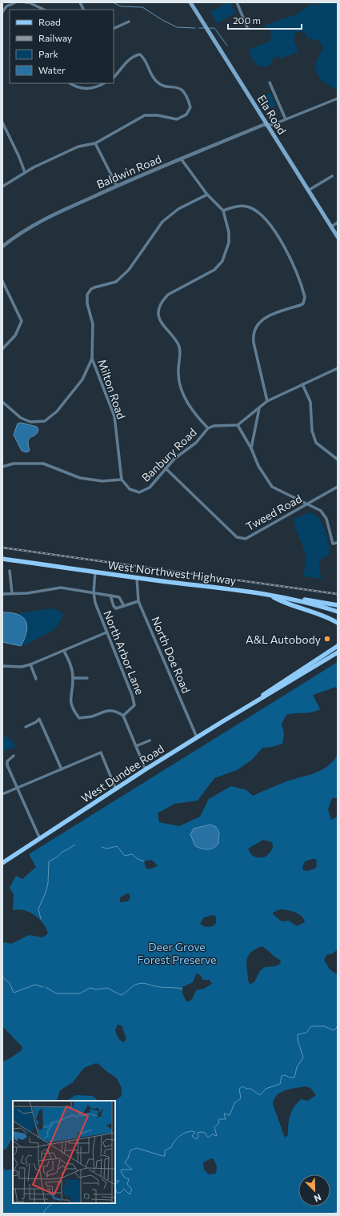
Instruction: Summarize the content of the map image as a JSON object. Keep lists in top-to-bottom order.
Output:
{
  "streets": {
    "main road": ["Ela Road", "West Northwest Highway", "West Dundee Road"],
    "street": [
      "Baldwin Road",
      "Milton Road",
      "Banbury Road",
      "Tweed Road",
      "North Arbor Lane",
      "North Doe Road"
    ]
  },
  "crossings": [
    ["Ela Road", "Baldwin Road"],
    ["Milton Road", "Banbury Road"],
    ["Banbury Road", "Tweed Road"],
    ["West Northwest Highway", "North Arbor Lane"],
    ["West Northwest Highway", "North Doe Road"],
    ["North Doe Road", "West Dundee Road"]
  ],
  "parks": ["Deer Grove Forest Preserve"],
  "places": ["A&L Autobody"],
  "legend": [
    "Road",
    "Railway",
    "Park",
    "Water"
  ],
  "scale_bar": "200 m",
  "north": "bottom right"
}
